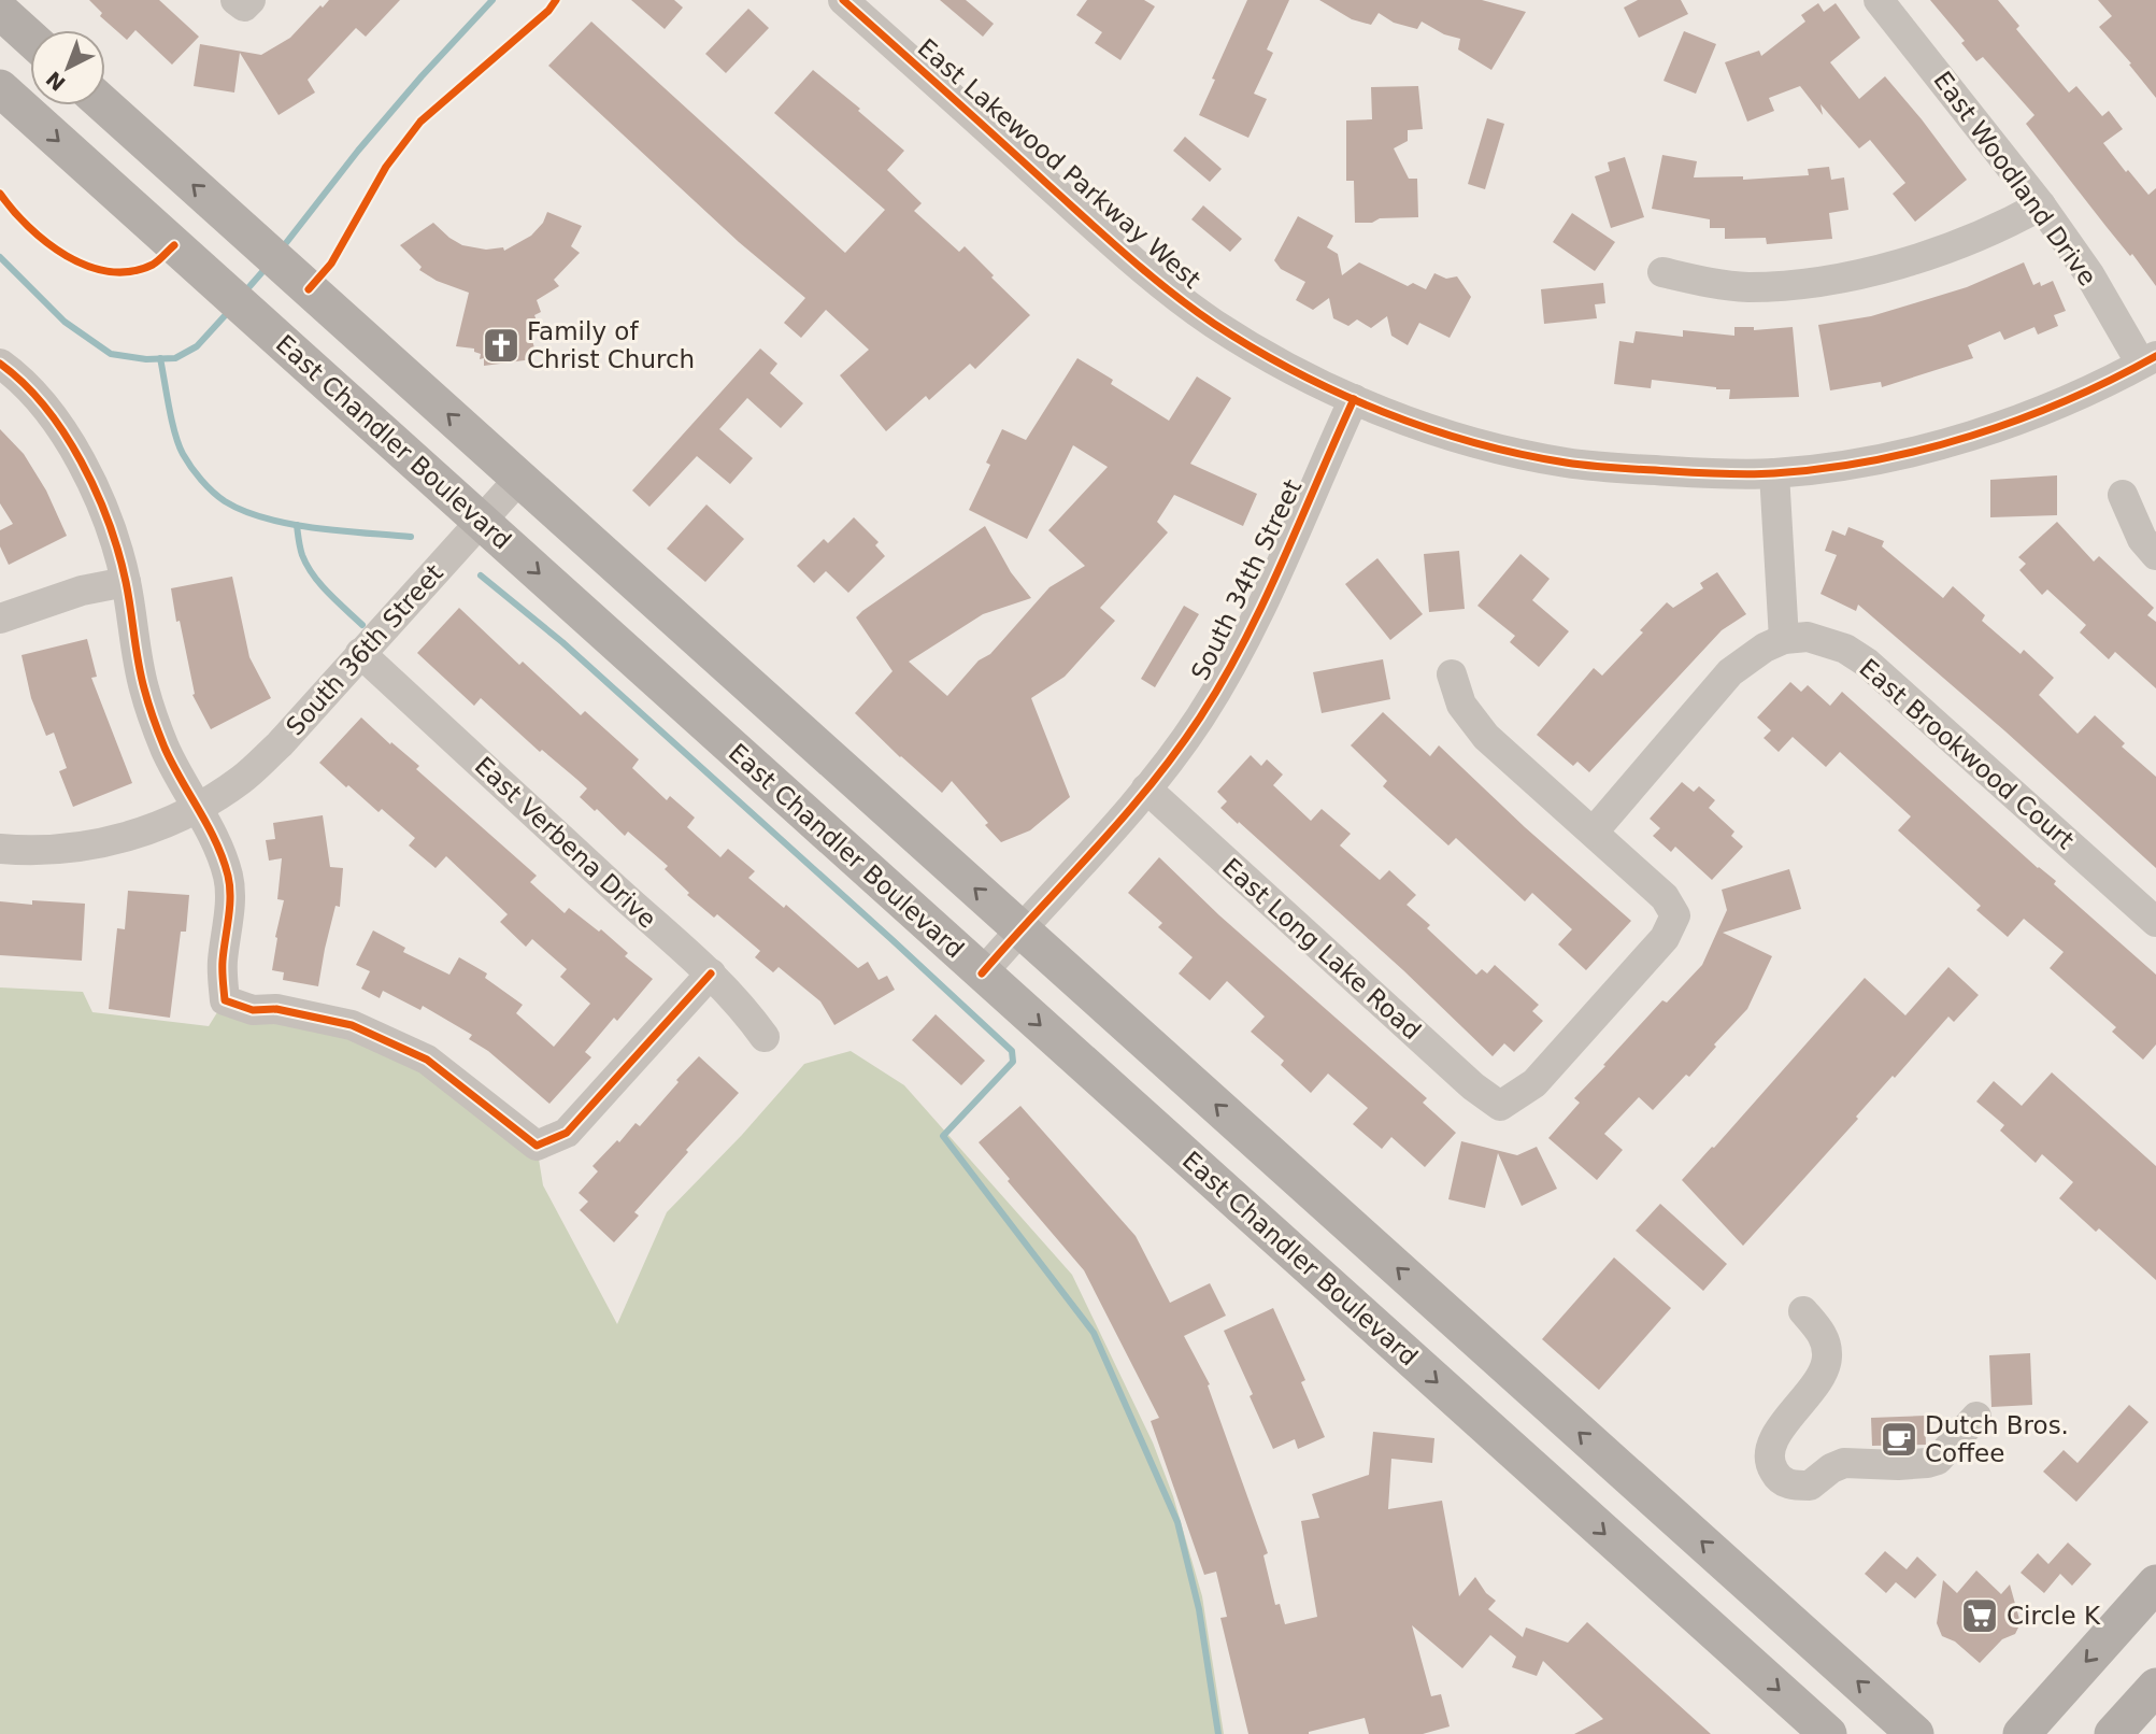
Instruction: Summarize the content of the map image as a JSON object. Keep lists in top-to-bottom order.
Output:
{
  "streets": {
    "main road": ["East Chandler Boulevard"],
    "street": [
      "East Lakewood Parkway West",
      "East Woodland Drive",
      "South 34th Street",
      "South 36th Street",
      "East Brookwood Court",
      "East Verbena Drive",
      "East Long Lake Road"
    ]
  },
  "crossings": [
    ["East Lakewood Parkway West", "East Woodland Drive"],
    ["East Lakewood Parkway West", "South 34th Street"],
    ["East Chandler Boulevard", "South 34th Street"],
    ["East Chandler Boulevard", "South 36th Street"],
    ["South 34th Street", "East Long Lake Road"],
    ["South 36th Street", "East Verbena Drive"]
  ],
  "places": {
    "church": ["Family of Christ Church"],
    "cafe": ["Dutch Bros. Coffee"],
    "supermarket": ["Circle K"]
  },
  "north": "bottom left"
}
